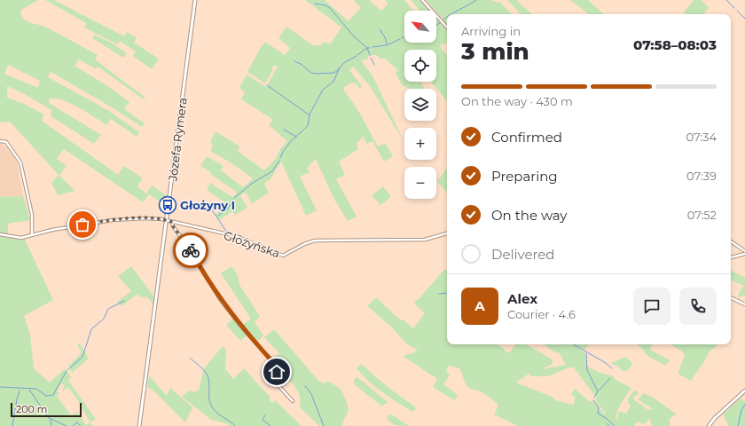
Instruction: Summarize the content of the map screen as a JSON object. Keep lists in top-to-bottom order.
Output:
{
  "streets": {
    "street": ["Józefa Rymera", "Głożyńska"]
  },
  "crossings": [
    ["Józefa Rymera", "Głożyńska"]
  ],
  "places": {
    "bus stop": ["Głożyny I"]
  },
  "scale_bar": "200 m",
  "north": "top left",
  "page": {
    "map_buttons": ["+", "−"],
    "heading": ["3 min", "Arriving in", "07:58–08:03"],
    "panel": ["Alex", "Courier · 4.6"],
    "bar": "On the way · 430 m",
    "list": [
      ["Confirmed", "07:34"],
      ["Preparing", "07:39"],
      ["On the way", "07:52"],
      "Delivered"
    ],
    "round": "A",
    "scale": "200 m"
  }
}
